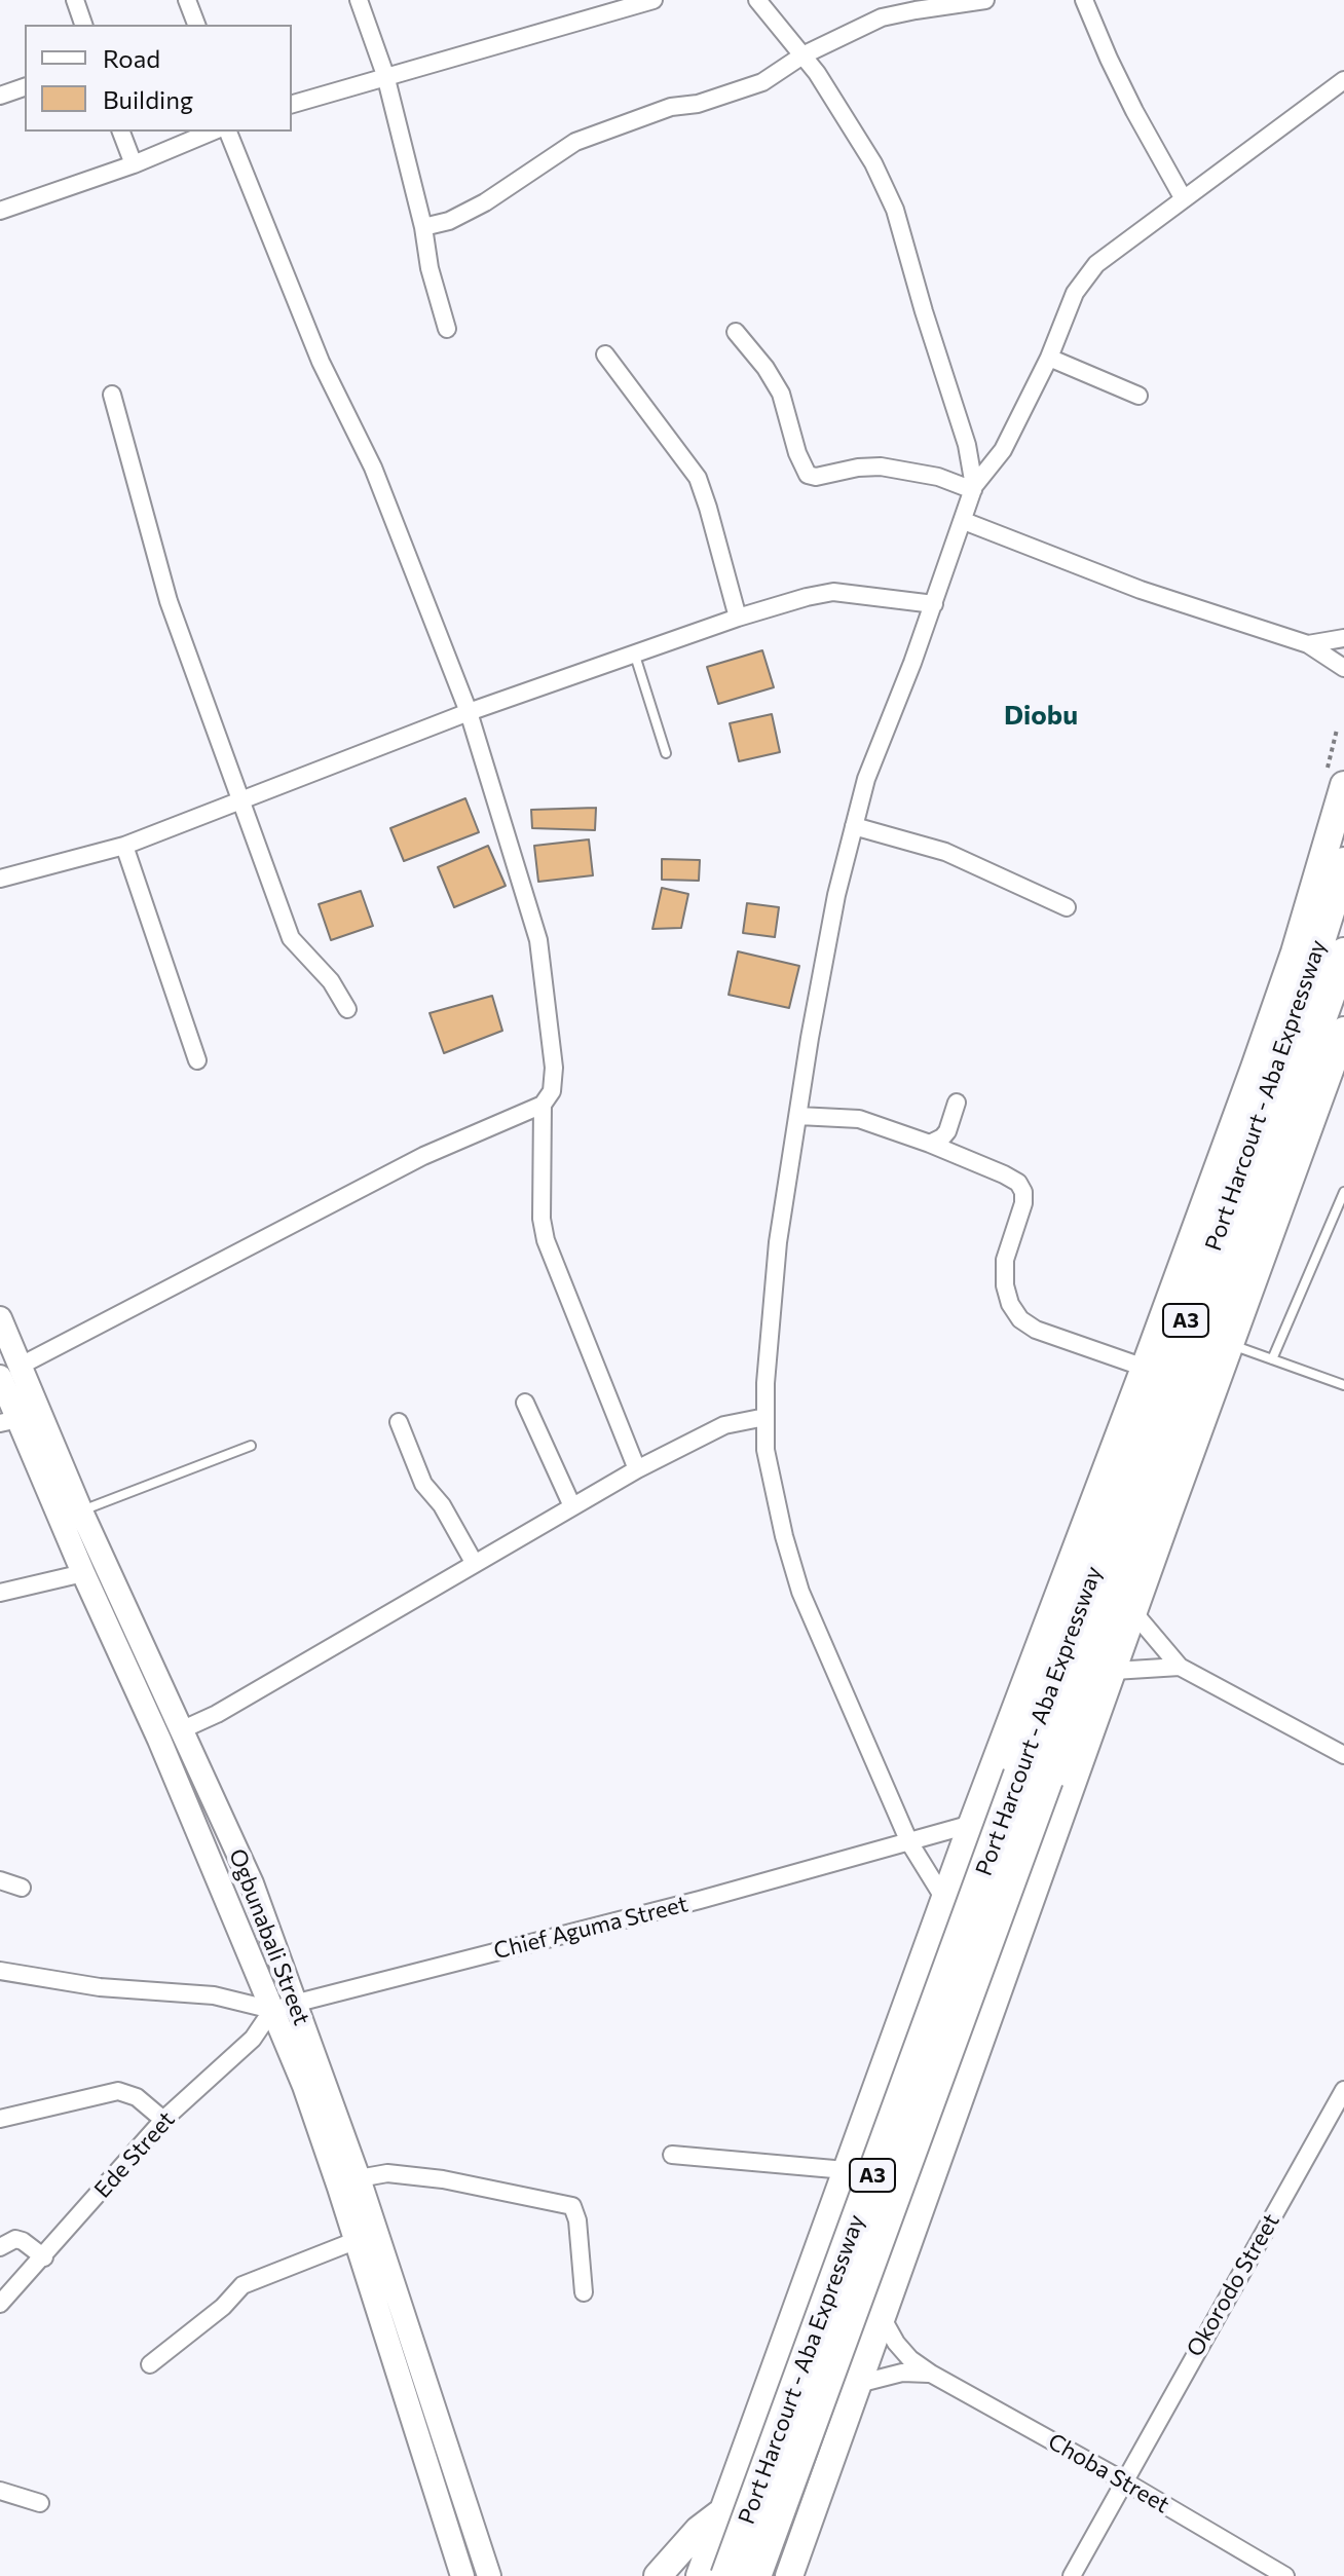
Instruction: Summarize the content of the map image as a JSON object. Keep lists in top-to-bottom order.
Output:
{
  "streets": {
    "highway": ["Port Harcourt - Aba Expressway", "A3"],
    "street": [
      "Chief Aguma Street",
      "Ogbunabali Street",
      "Ede Street",
      "Okorodo Street",
      "Choba Street"
    ]
  },
  "crossings": [
    ["Chief Aguma Street", "Ogbunabali Street"],
    ["Chief Aguma Street", "Ede Street"],
    ["Ogbunabali Street", "Ede Street"],
    ["Okorodo Street", "Choba Street"]
  ],
  "districts": ["Diobu"],
  "legend": ["Road", "Building"]
}
